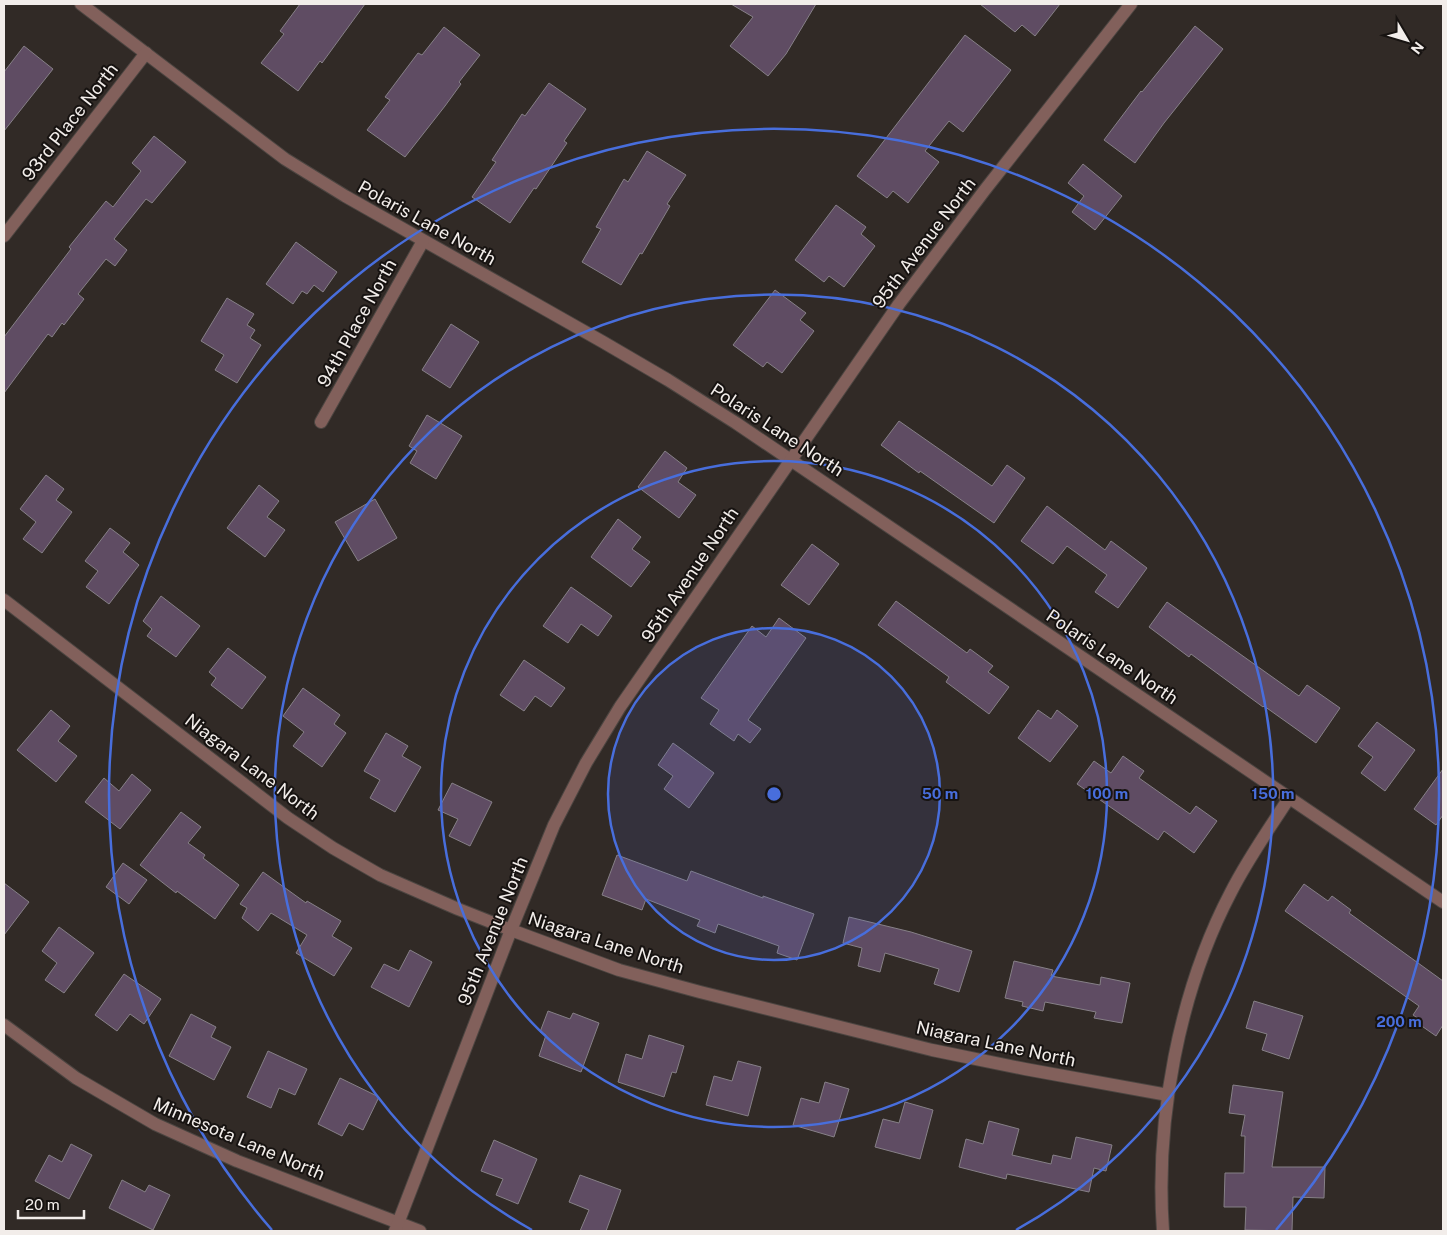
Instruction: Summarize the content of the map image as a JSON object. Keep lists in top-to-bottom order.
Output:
{
  "streets": {
    "street": [
      "93rd Place North",
      "Polaris Lane North",
      "95th Avenue North",
      "94th Place North",
      "Niagara Lane North",
      "Minnesota Lane North"
    ]
  },
  "crossings": [
    ["93rd Place North", "Polaris Lane North"],
    ["Polaris Lane North", "95th Avenue North"],
    ["Polaris Lane North", "94th Place North"],
    ["95th Avenue North", "Niagara Lane North"],
    ["95th Avenue North", "Minnesota Lane North"]
  ],
  "scale_bar": "20 m",
  "north": "bottom right",
  "rings": [
    "50 m",
    "100 m",
    "150 m",
    "200 m"
  ]
}
